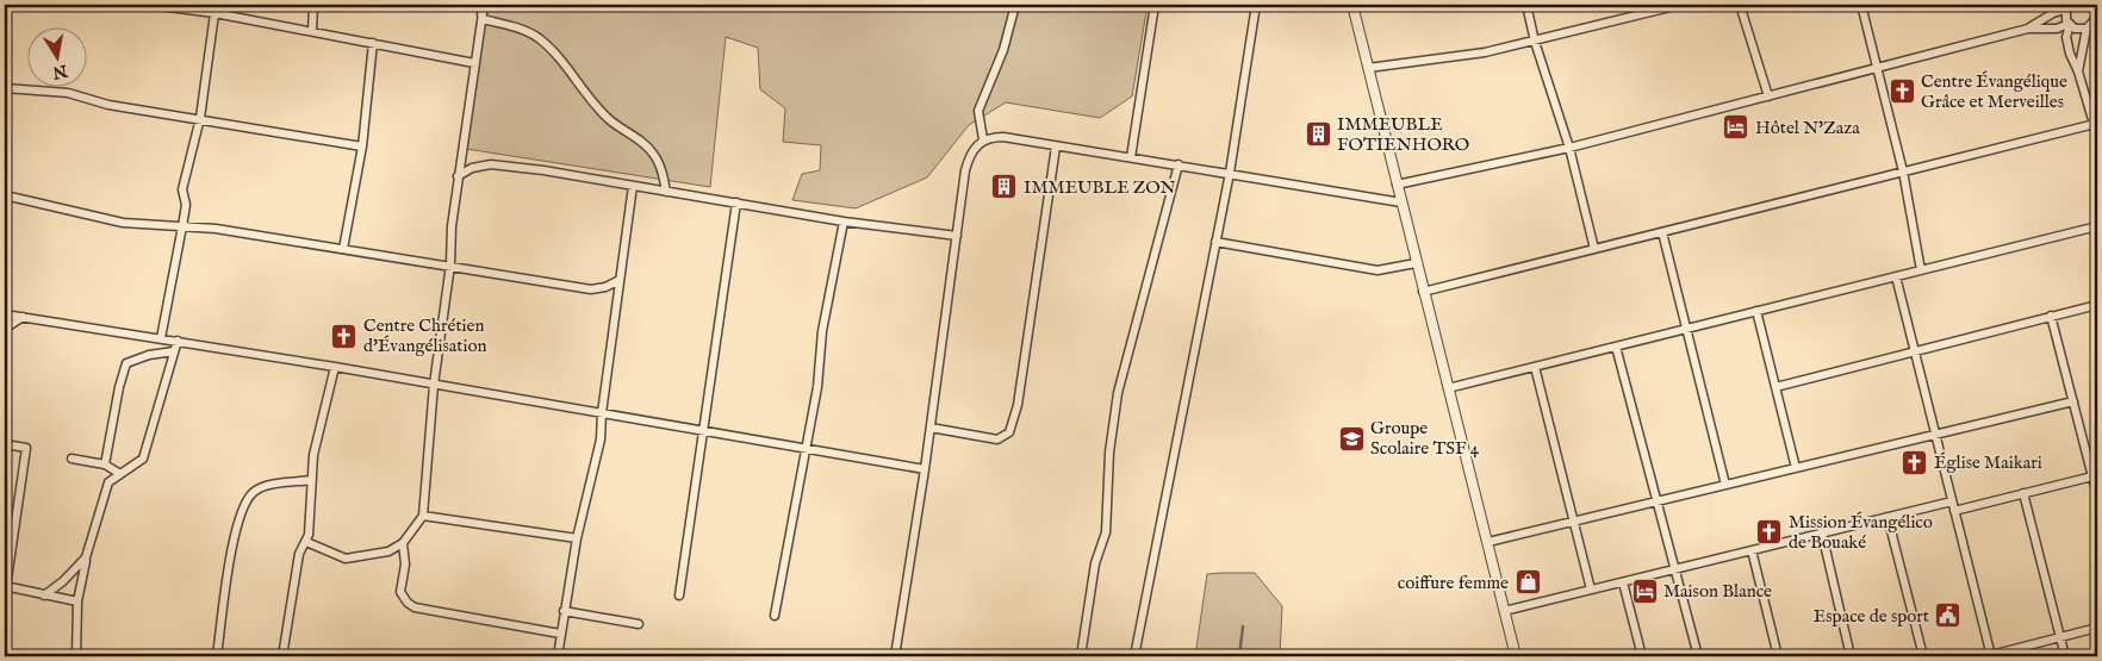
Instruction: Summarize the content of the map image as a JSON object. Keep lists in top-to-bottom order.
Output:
{
  "places": {
    "church": [
      "Centre Évangélique Grâce et Merveilles",
      "Centre Chrétien d'Évangélisation",
      "Église Maikari",
      "Mission Évangélico de Bouaké"
    ],
    "hotel": ["Hôtel N'Zaza", "Maison Blance"],
    "building": ["IMMEUBLE FOTIENHORO", "IMMEUBLE ZON"],
    "school or university": ["Groupe Scolaire TSF 4"],
    "shop": ["coiffure femme"],
    "public building": ["Espace de sport"]
  },
  "north": "bottom"
}
